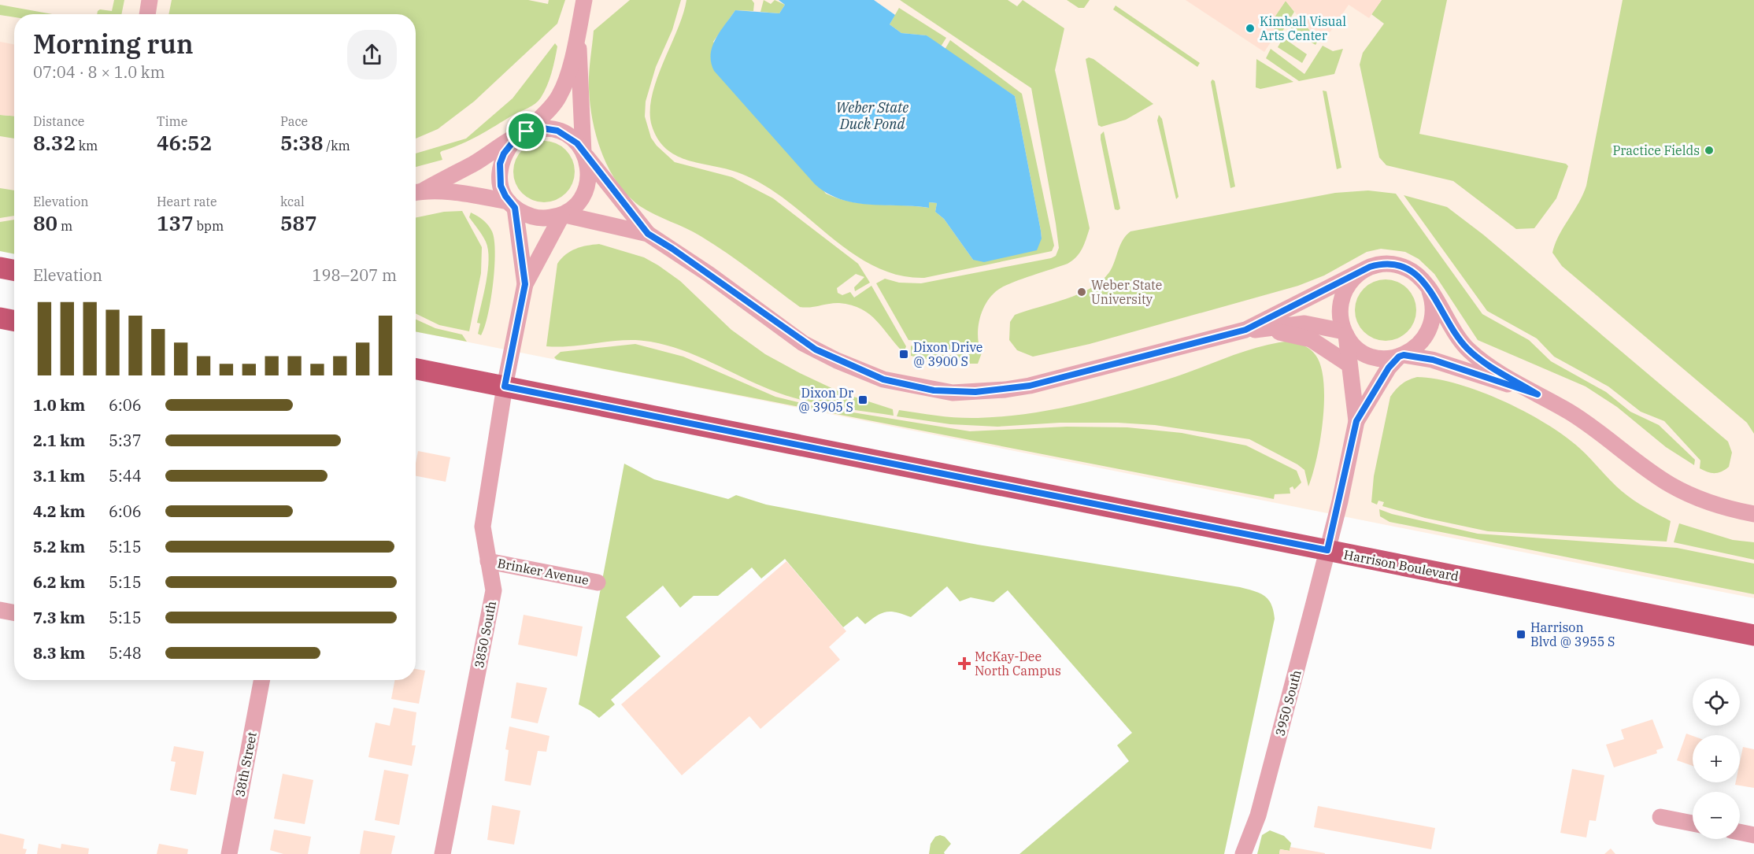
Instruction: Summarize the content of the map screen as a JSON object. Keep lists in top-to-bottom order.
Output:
{
  "streets": {
    "main road": ["Harrison Boulevard"],
    "street": [
      "Brinker Avenue",
      "3850 South",
      "3950 South",
      "38th Street"
    ]
  },
  "crossings": [
    ["Harrison Boulevard", "3850 South"],
    ["Harrison Boulevard", "3950 South"],
    ["Brinker Avenue", "3850 South"]
  ],
  "water": ["Weber State Duck Pond"],
  "places": {
    "other": ["Kimball Visual Arts Center", "Practice Fields", "Weber State University"],
    "transit": ["Dixon Drive @ 3900 S", "Dixon Dr @ 3905 S", "Harrison Blvd @ 3955 S"],
    "health": ["McKay-Dee North Campus"]
  },
  "page": {
    "heading": ["Morning run", "07:04 · 8 × 1.0 km"],
    "stats": [
      ["Distance", "8.32 km"],
      ["Time", "46:52"],
      ["Pace", "5:38 /km"],
      ["Elevation", "80 m"],
      ["Heart rate", "137 bpm"],
      ["kcal", "587"]
    ],
    "chart": ["Elevation", "198–207 m"],
    "list": [
      {
        "name": "1.0 km",
        "note": "6:06"
      },
      {
        "name": "2.1 km",
        "note": "5:37"
      },
      {
        "name": "3.1 km",
        "note": "5:44"
      },
      {
        "name": "4.2 km",
        "note": "6:06"
      },
      {
        "name": "5.2 km",
        "note": "5:15"
      },
      {
        "name": "6.2 km",
        "note": "5:15"
      },
      {
        "name": "7.3 km",
        "note": "5:15"
      },
      {
        "name": "8.3 km",
        "note": "5:48"
      }
    ],
    "map_buttons": ["+", "−"]
  }
}
